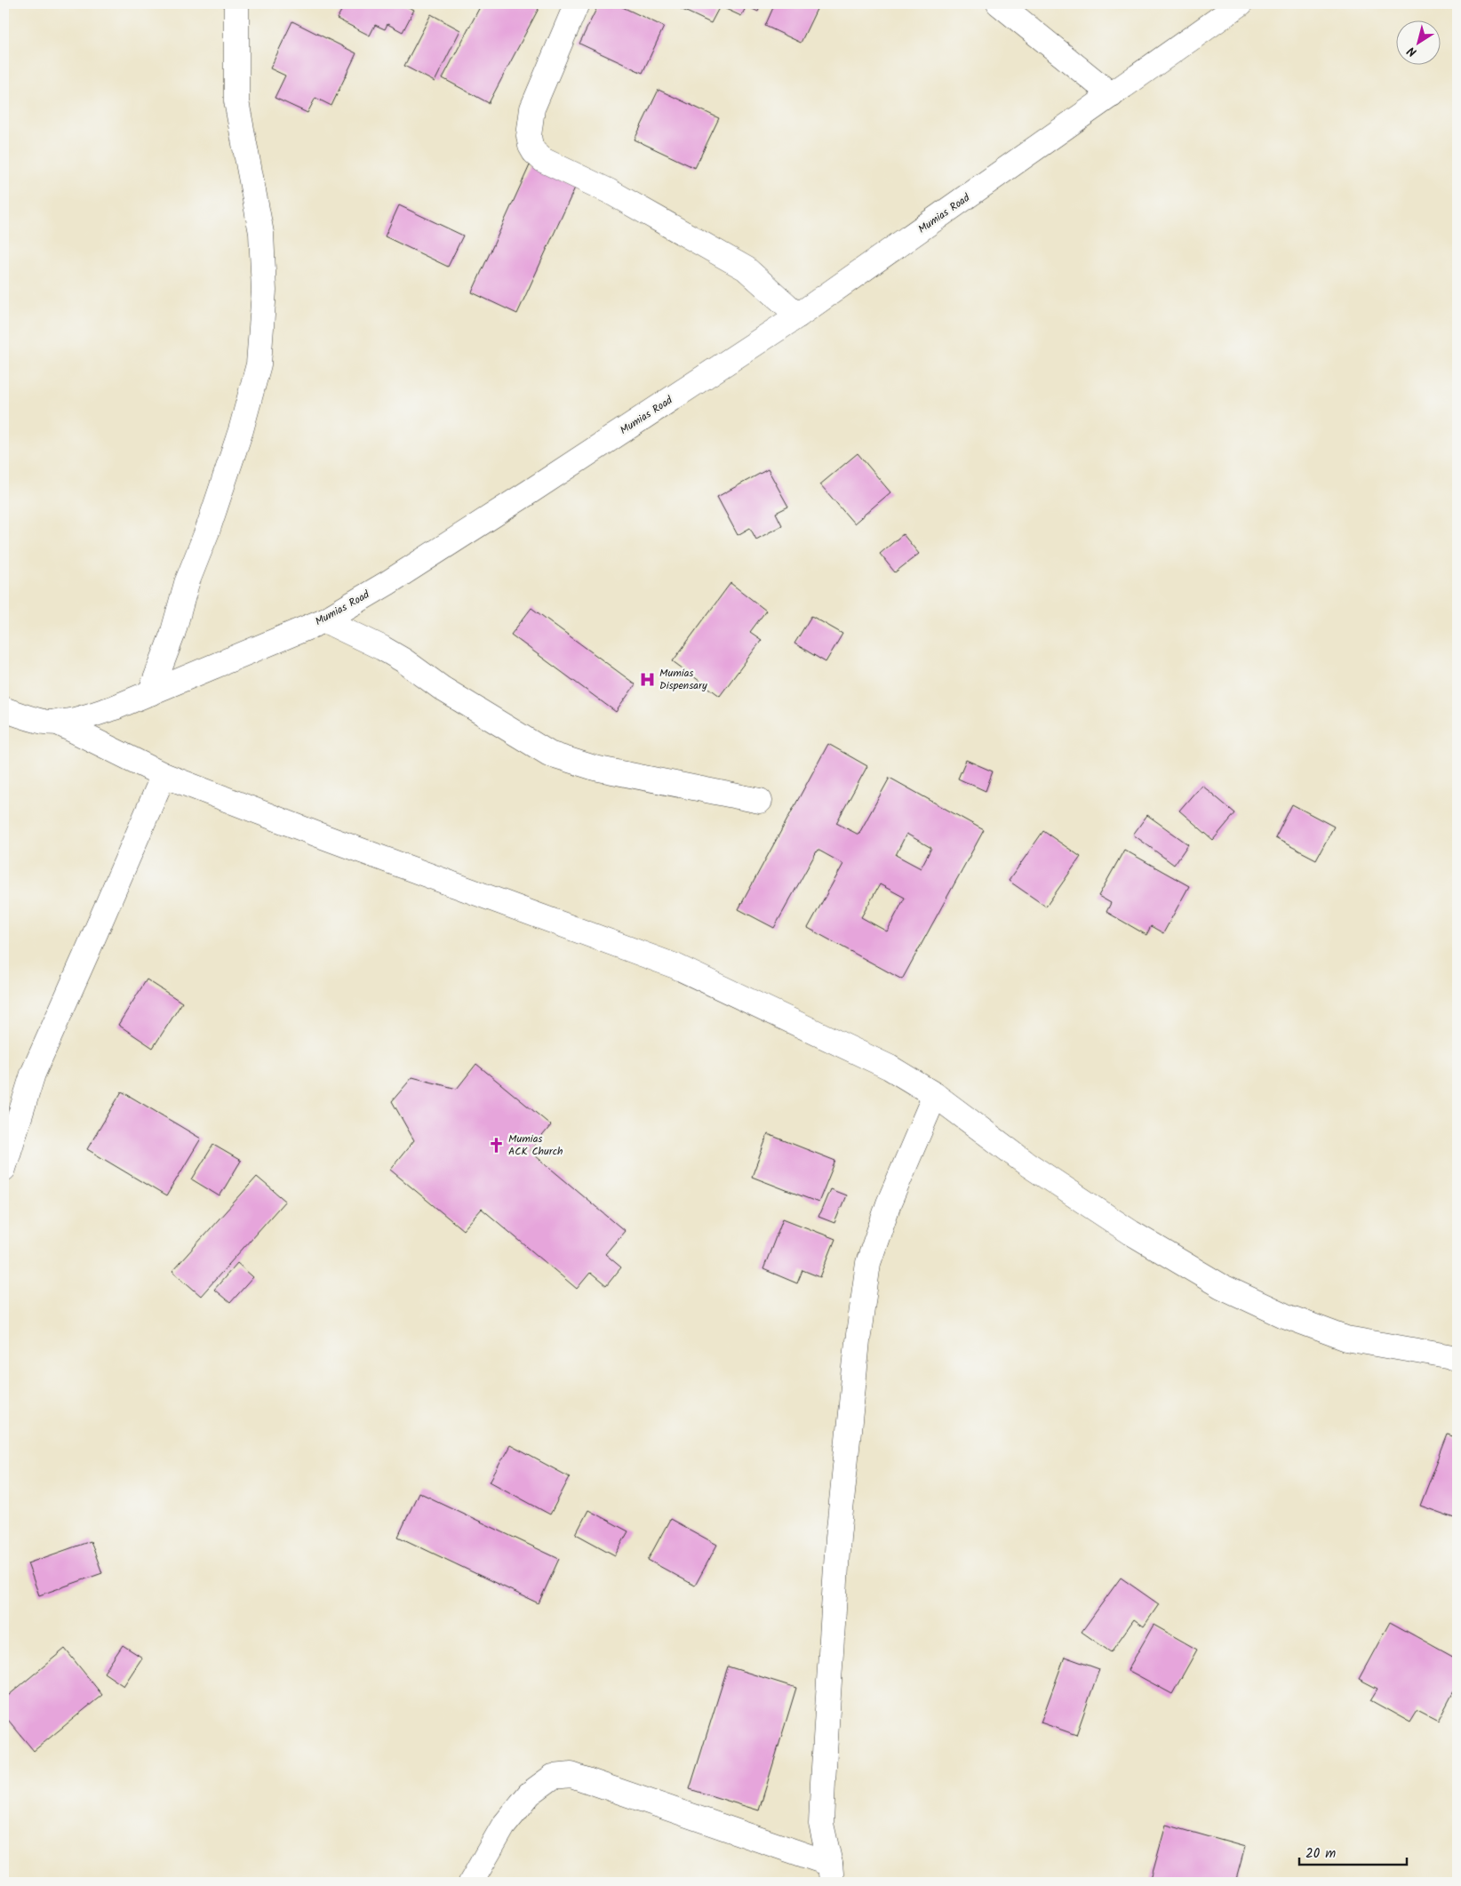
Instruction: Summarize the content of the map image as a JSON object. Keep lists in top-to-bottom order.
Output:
{
  "streets": {
    "street": ["Mumias Road"]
  },
  "places": {
    "hospital": ["Mumias Dispensary"],
    "church": ["Mumias ACK Church"]
  },
  "scale_bar": "20 m",
  "north": "bottom left"
}
